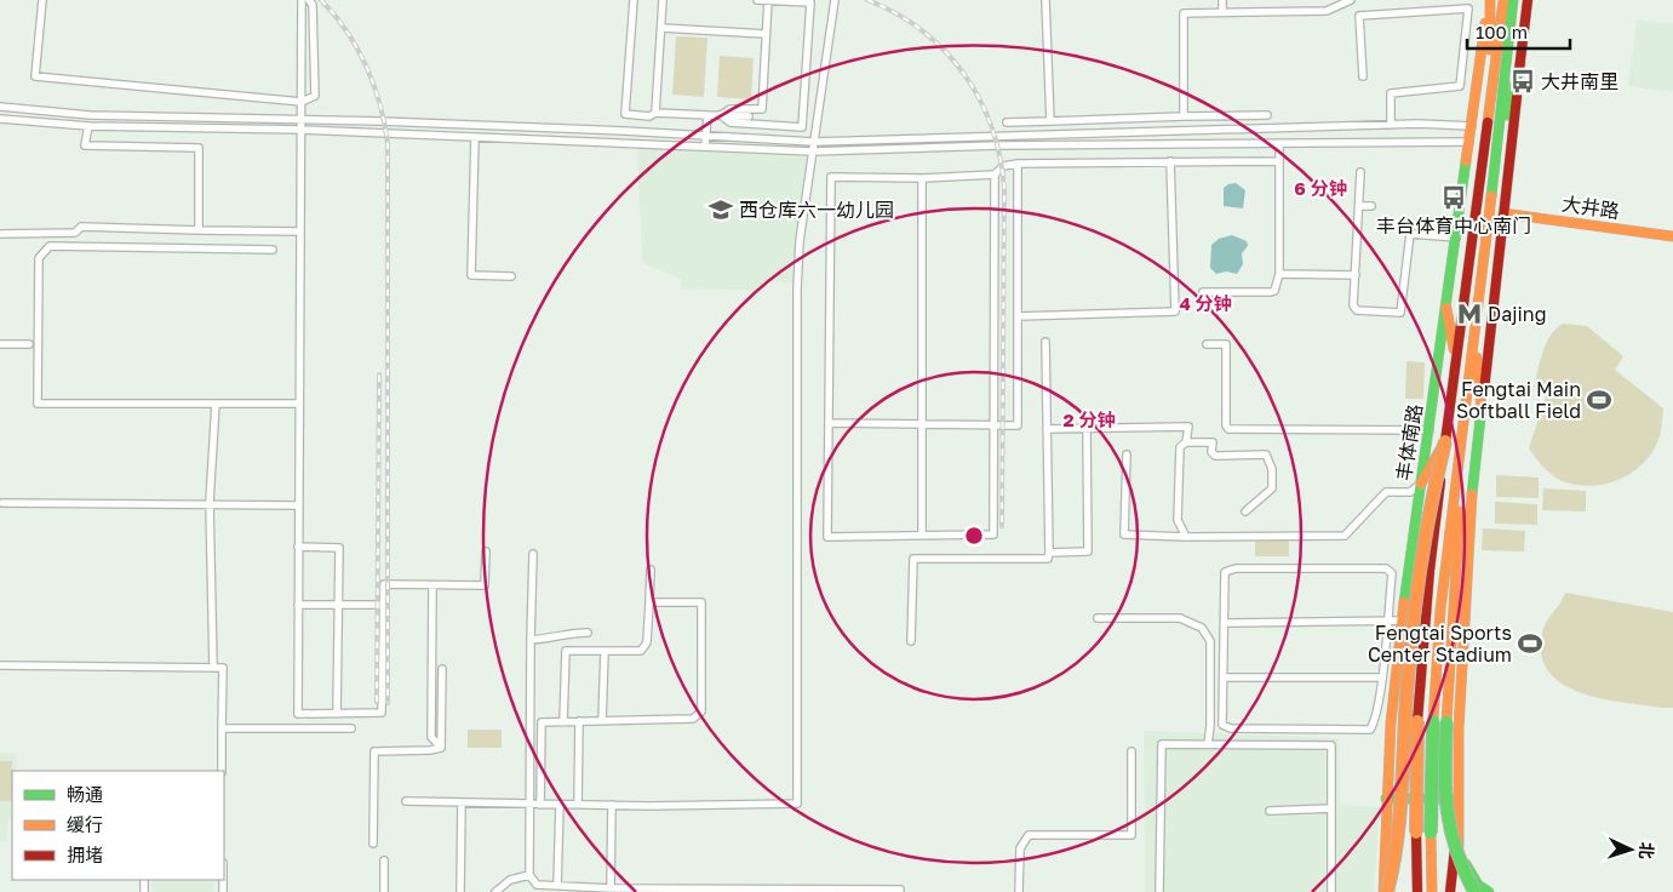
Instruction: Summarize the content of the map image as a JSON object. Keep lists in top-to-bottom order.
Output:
{
  "streets": {
    "main road": ["大井路", "丰体南路"]
  },
  "places": {
    "bus stop": ["大井南里", "丰台体育中心南门"],
    "school or university": ["西仓库六一幼儿园"],
    "metro station": ["Dajing"],
    "sports": ["Fengtai Main Softball Field", "Fengtai Sports Center Stadium"]
  },
  "legend": ["畅通", "缓行", "拥堵"],
  "scale_bar": "100 m",
  "north": "right",
  "rings": ["6 分钟", "4 分钟", "2 分钟"]
}
